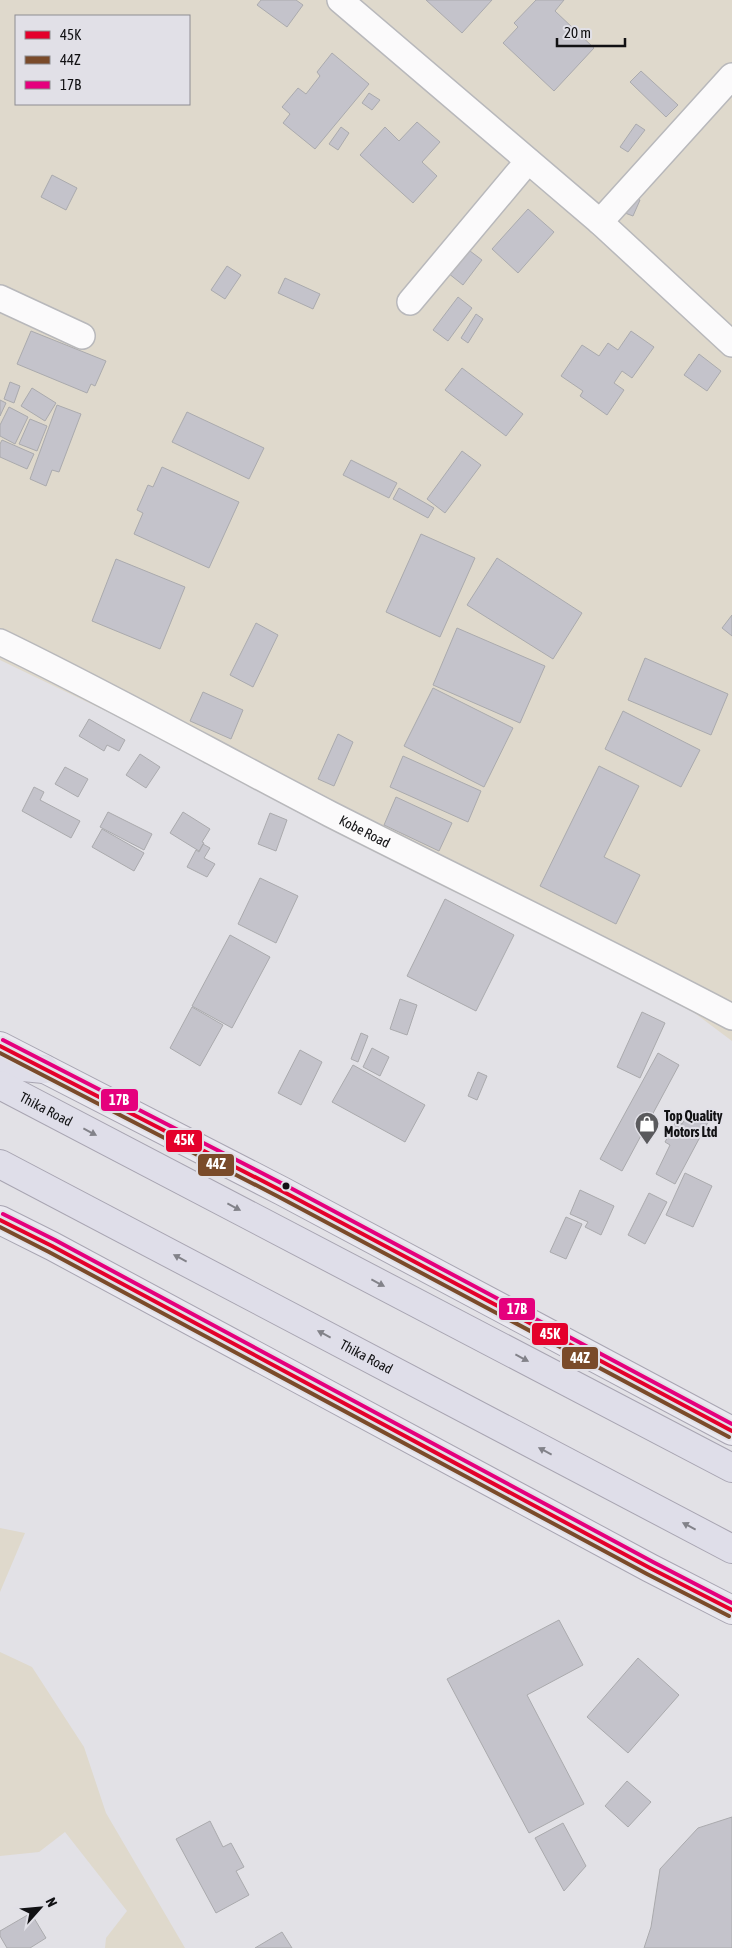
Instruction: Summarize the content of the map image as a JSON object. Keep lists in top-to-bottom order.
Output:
{
  "streets": {
    "highway": ["Thika Road"],
    "street": ["Kobe Road"]
  },
  "places": {
    "shop": ["Top Quality Motors Ltd"]
  },
  "lines": ["transit line 17B", "transit line 45K", "transit line 44Z"],
  "legend": ["45K", "44Z", "17B"],
  "scale_bar": "20 m",
  "north": "top right"
}
